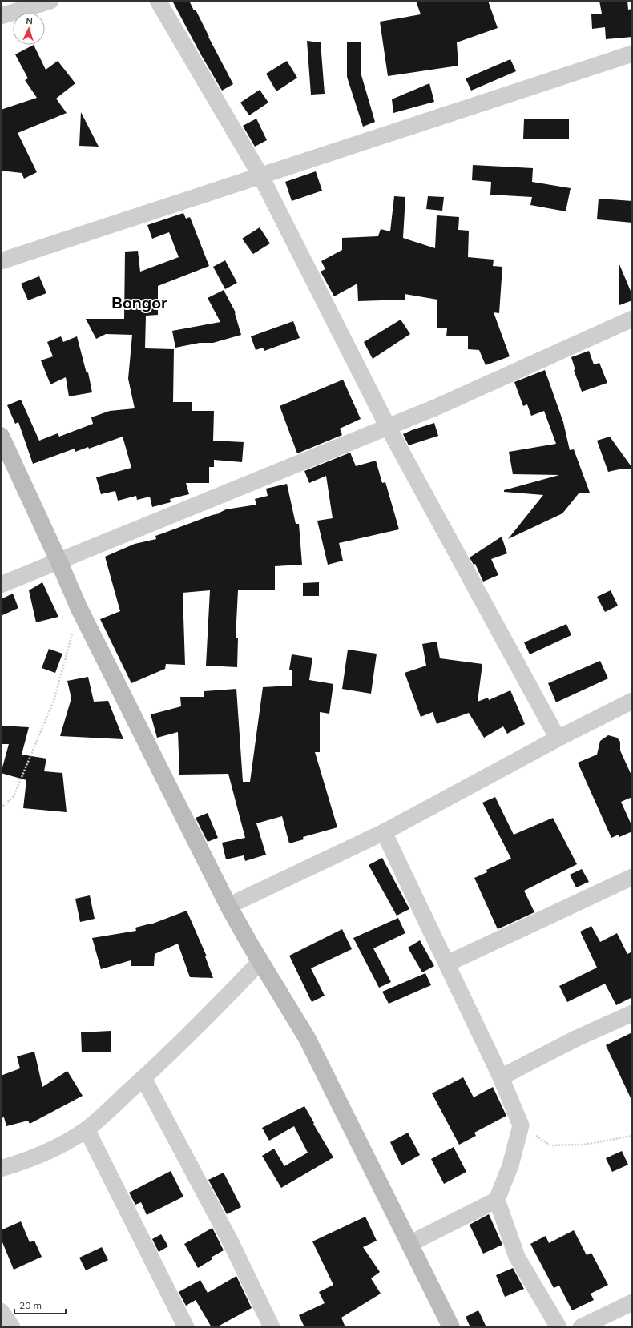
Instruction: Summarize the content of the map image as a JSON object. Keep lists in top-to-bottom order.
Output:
{
  "districts": ["Bongor"],
  "scale_bar": "20 m",
  "north": "top"
}
